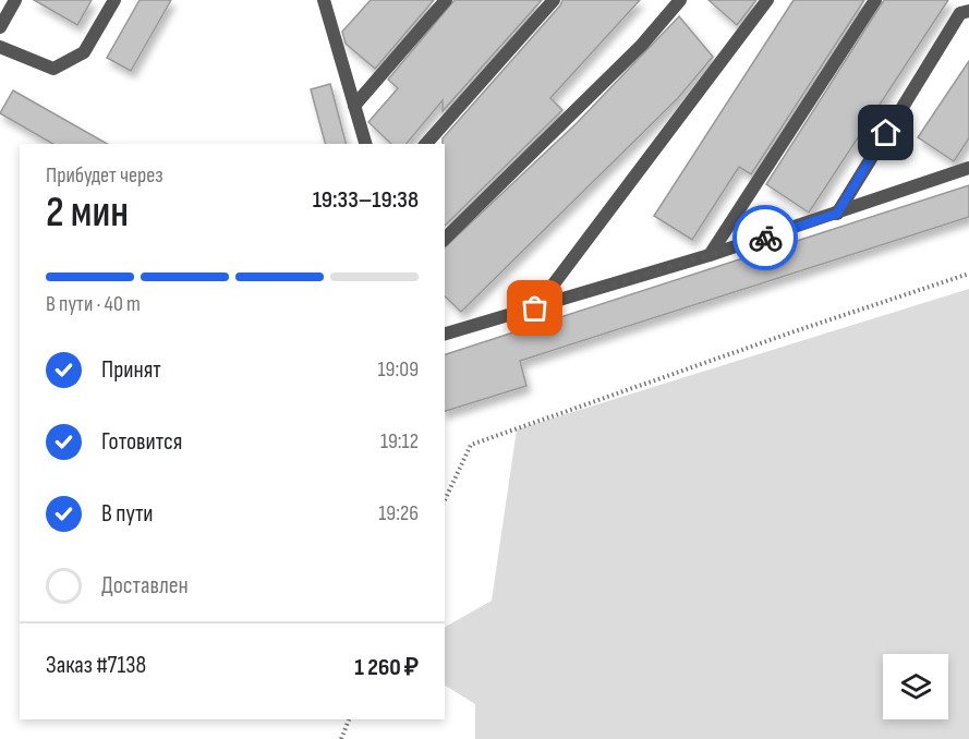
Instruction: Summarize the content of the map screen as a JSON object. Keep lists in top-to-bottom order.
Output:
{
  "page": {
    "heading": ["2 мин", "Прибудет через", "19:33–19:38"],
    "panel": ["Заказ #7138", "1 260 ₽"],
    "bar": "В пути · 40 m",
    "list": [
      ["Принят", "19:09"],
      ["Готовится", "19:12"],
      ["В пути", "19:26"],
      "Доставлен"
    ]
  }
}
